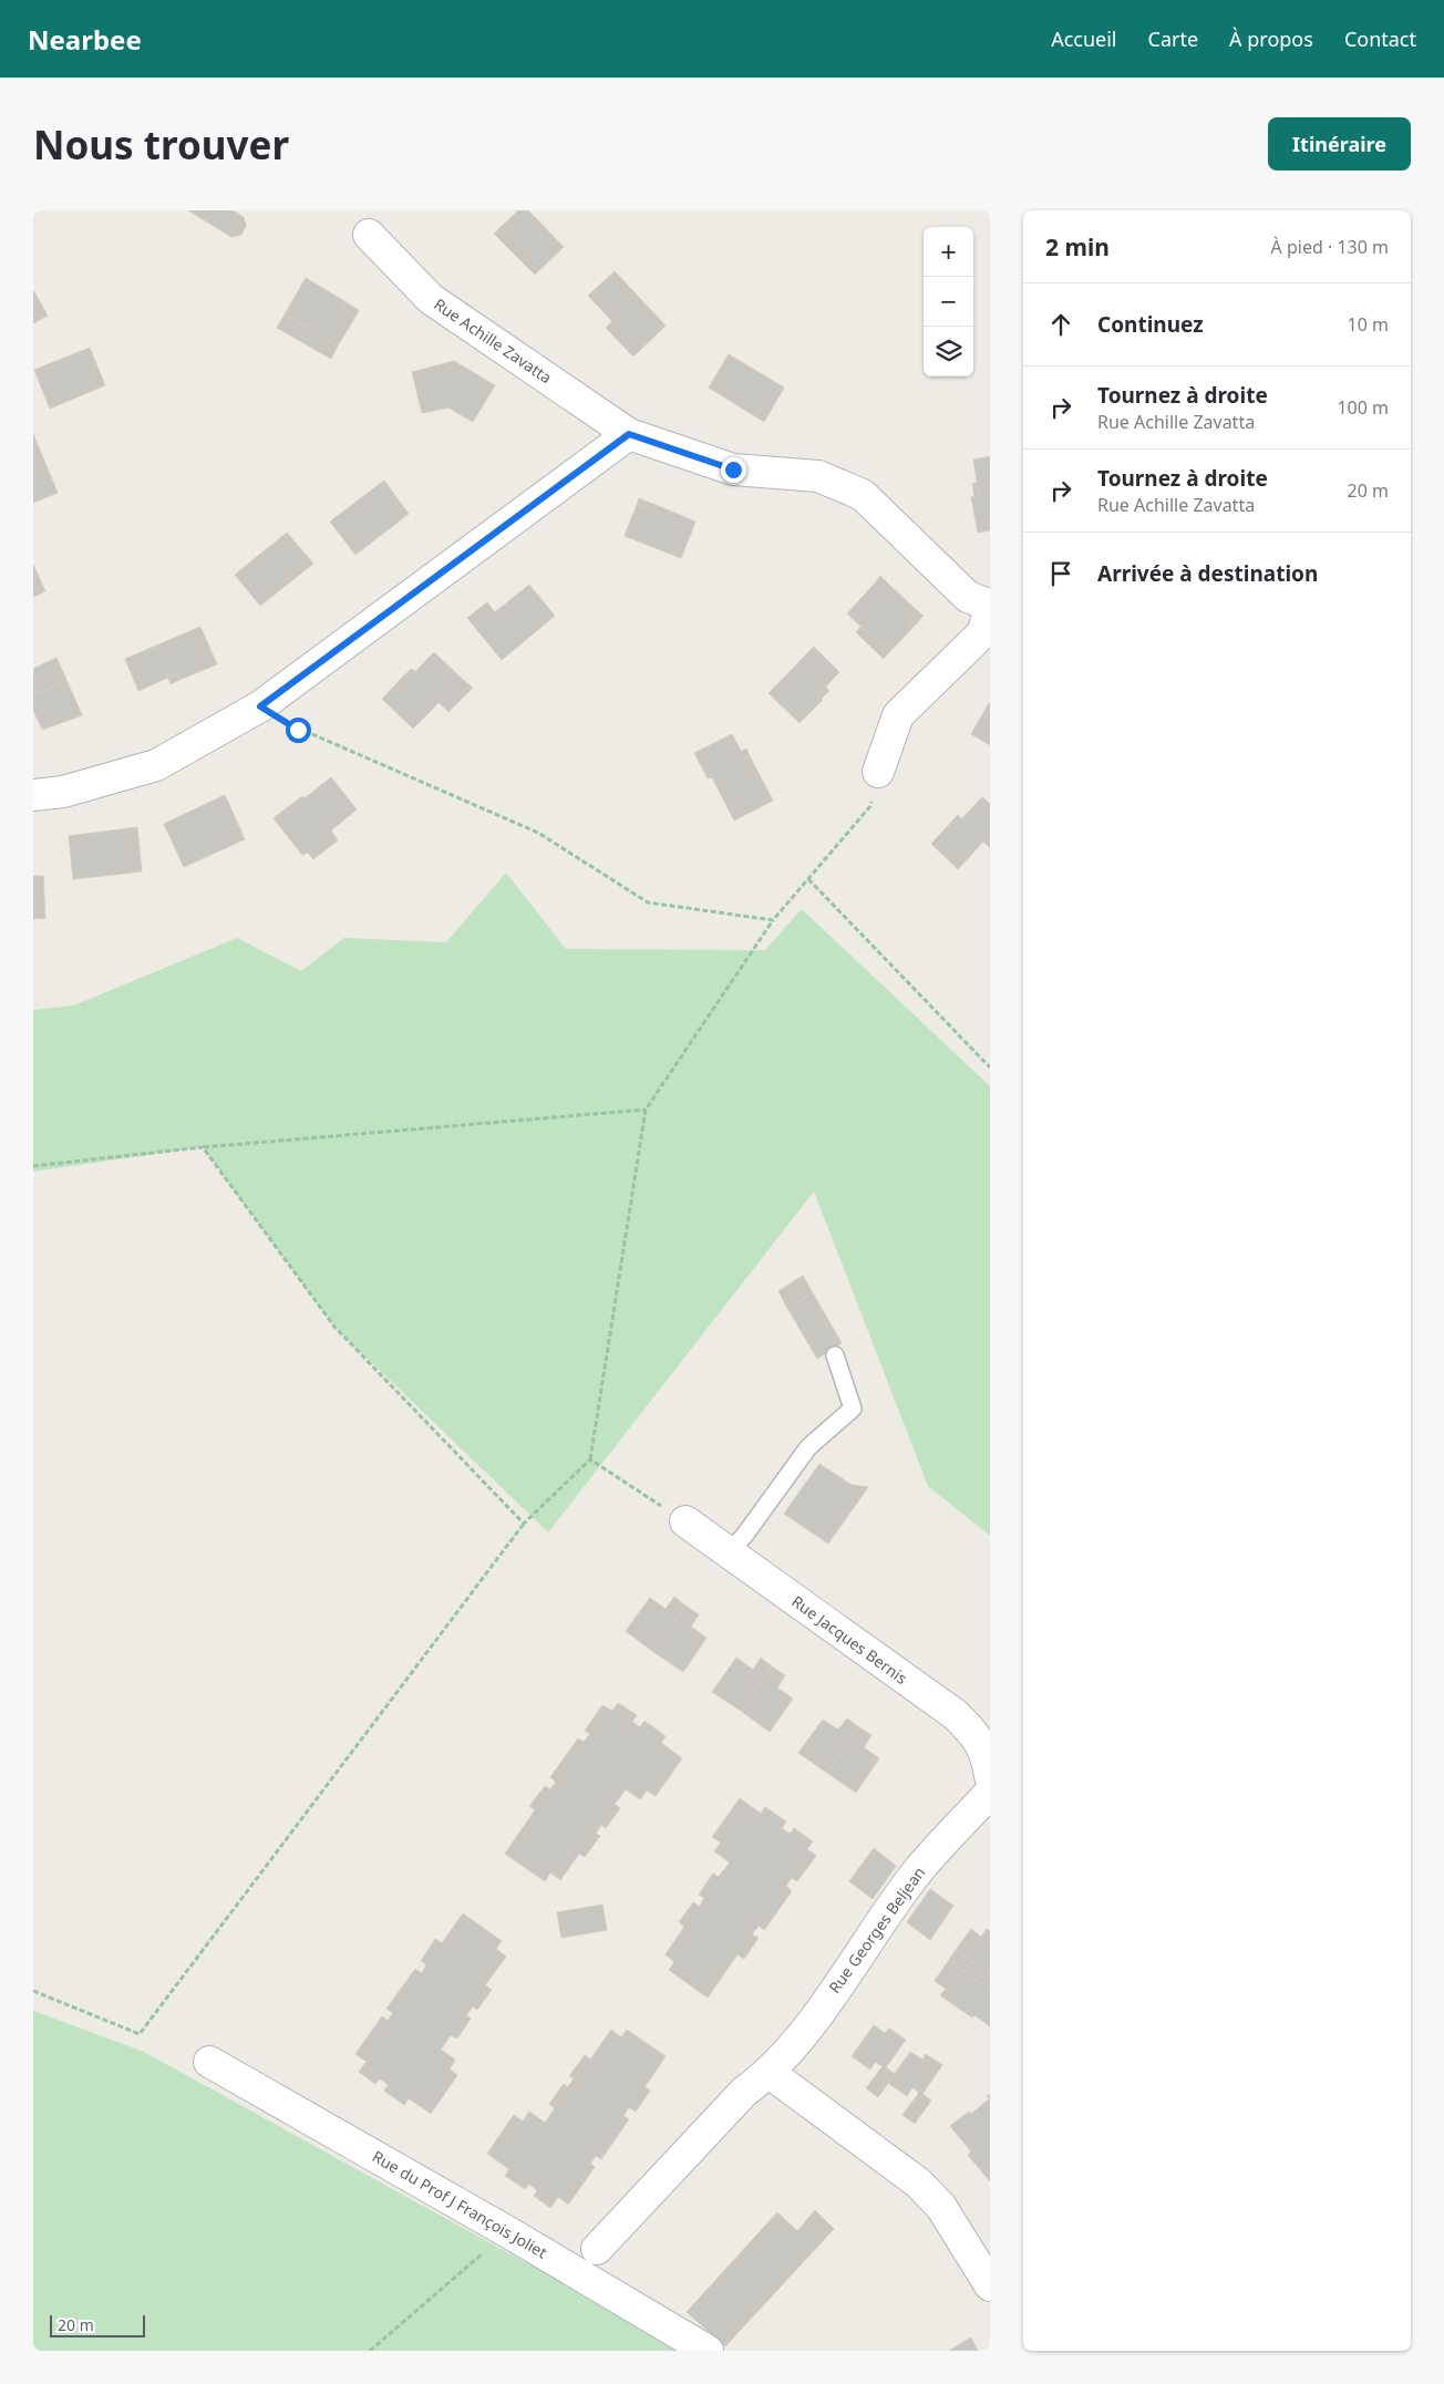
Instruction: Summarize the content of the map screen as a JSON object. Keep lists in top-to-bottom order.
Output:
{
  "streets": {
    "street": [
      "Rue Achille Zavatta",
      "Rue Jacques Bernis",
      "Rue Georges Beljean",
      "Rue du Prof J François Joliet"
    ]
  },
  "scale_bar": "20 m",
  "page": {
    "header": "Nearbee",
    "nav": [
      "Accueil",
      "Carte",
      "À propos",
      "Contact"
    ],
    "buttons": "Itinéraire",
    "title": "Nous trouver",
    "heading": ["2 min", "À pied · 130 m"],
    "map_buttons": ["+", "−"],
    "list": [
      ["Continuez", "10 m"],
      ["Tournez à droite", "Rue Achille Zavatta", "100 m"],
      ["Tournez à droite", "Rue Achille Zavatta", "20 m"],
      "Arrivée à destination"
    ],
    "scale": "20 m"
  }
}
